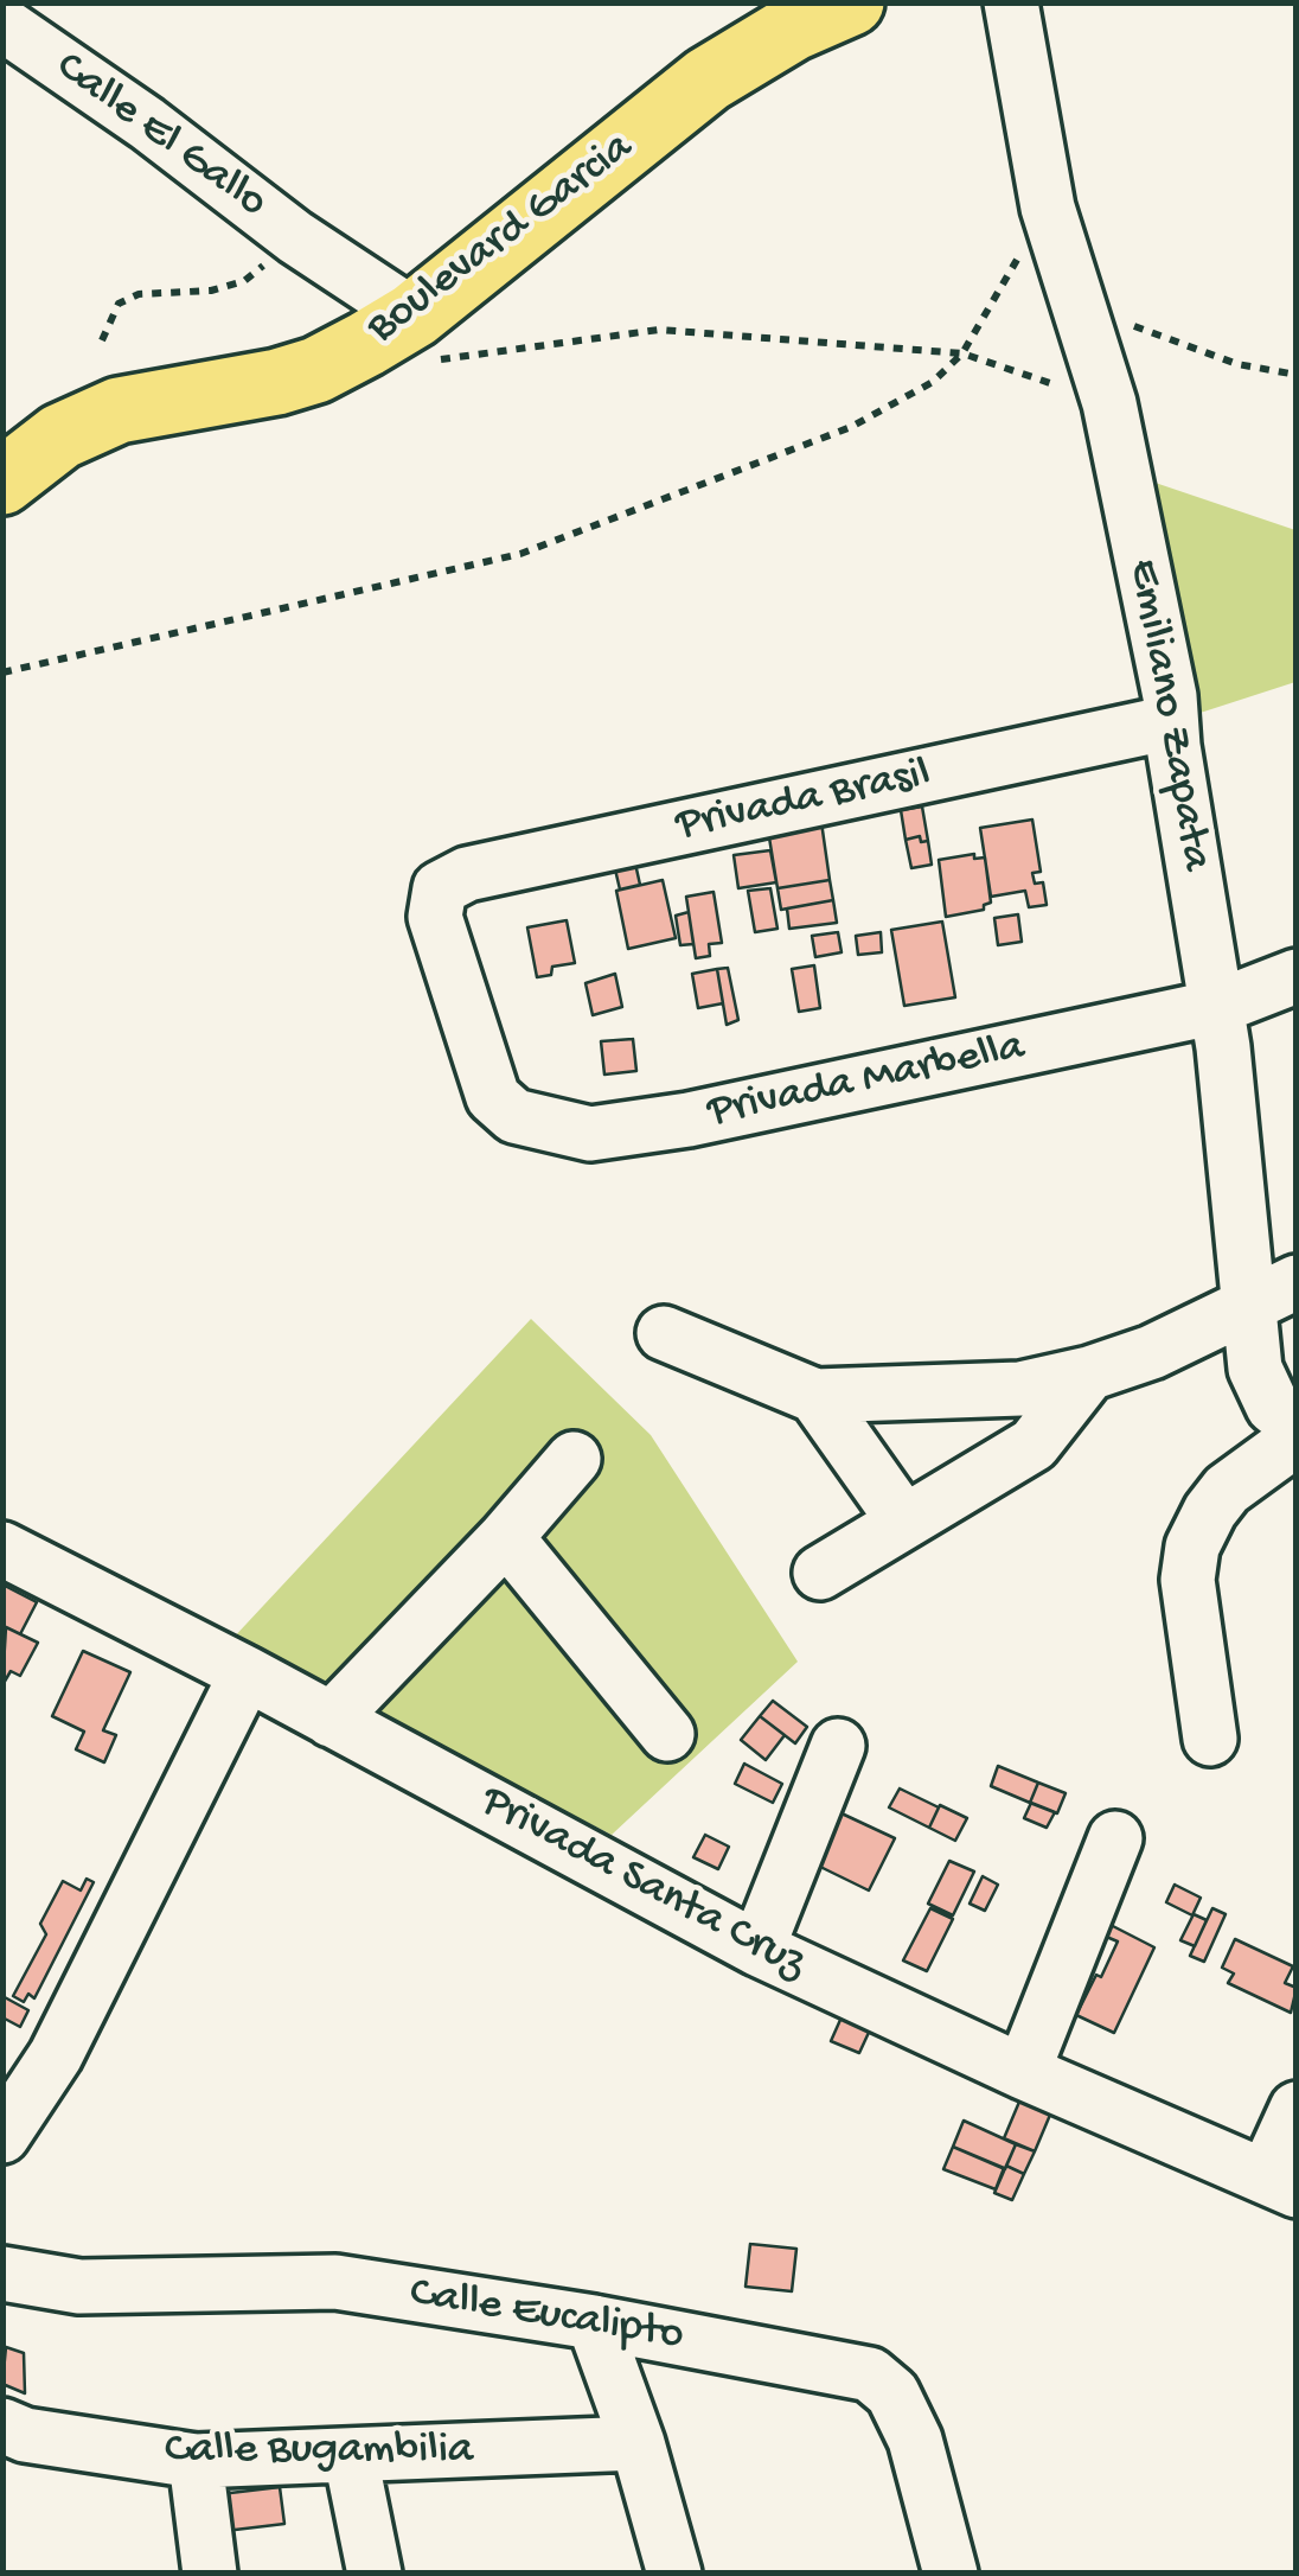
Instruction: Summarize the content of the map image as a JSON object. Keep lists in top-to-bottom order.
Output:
{
  "streets": {
    "main road": ["Boulevard Garcia"],
    "street": [
      "Calle El Gallo",
      "Emiliano Zapata",
      "Privada Brasil",
      "Privada Marbella",
      "Privada Santa Cruz",
      "Calle Eucalipto",
      "Calle Bugambilia"
    ]
  },
  "crossings": [
    ["Emiliano Zapata", "Privada Brasil"],
    ["Emiliano Zapata", "Privada Marbella"],
    ["Privada Brasil", "Privada Marbella"]
  ]
}
